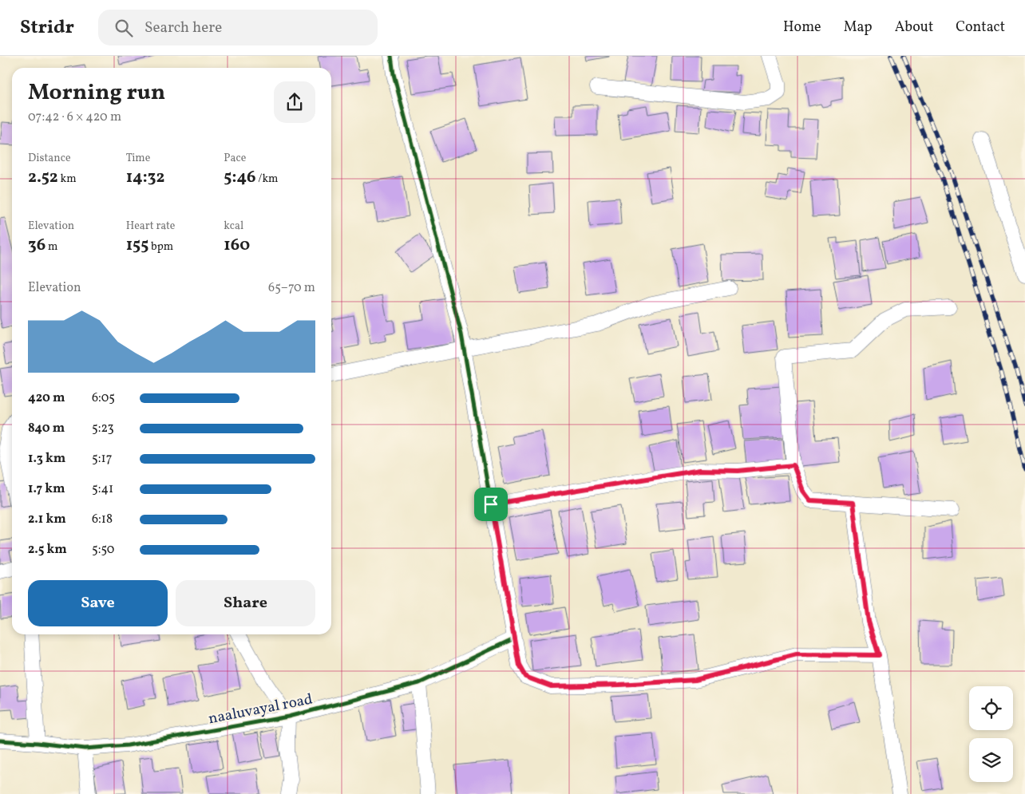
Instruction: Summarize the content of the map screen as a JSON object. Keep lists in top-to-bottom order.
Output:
{
  "streets": {
    "street": ["naaluvayal road"]
  },
  "page": {
    "header": "Stridr",
    "search": "Search here",
    "nav": [
      "Home",
      "Map",
      "About",
      "Contact"
    ],
    "heading": ["Morning run", "07:42 · 6 × 420 m"],
    "stats": [
      ["Distance", "2.52 km"],
      ["Time", "14:32"],
      ["Pace", "5:46 /km"],
      ["Elevation", "36 m"],
      ["Heart rate", "155 bpm"],
      ["kcal", "160"]
    ],
    "chart": ["Elevation", "65–70 m"],
    "list": [
      {
        "name": "420 m",
        "note": "6:05"
      },
      {
        "name": "840 m",
        "note": "5:23"
      },
      {
        "name": "1.3 km",
        "note": "5:17"
      },
      {
        "name": "1.7 km",
        "note": "5:41"
      },
      {
        "name": "2.1 km",
        "note": "6:18"
      },
      {
        "name": "2.5 km",
        "note": "5:50"
      }
    ],
    "buttons": ["Save", "Share"]
  }
}
